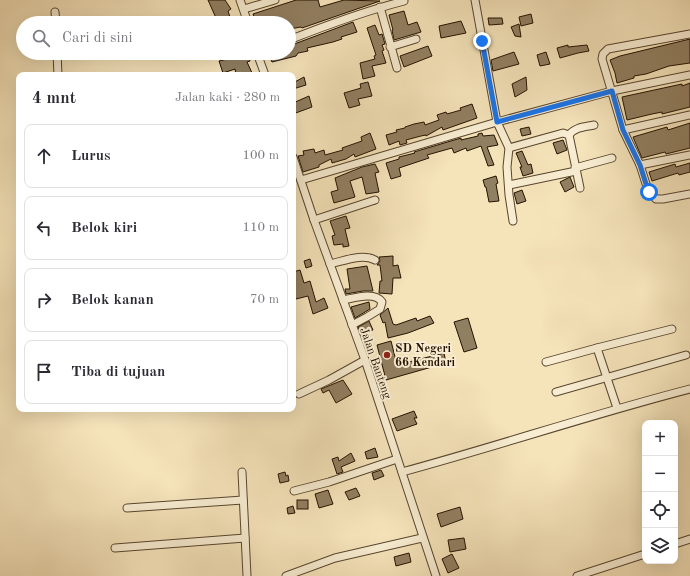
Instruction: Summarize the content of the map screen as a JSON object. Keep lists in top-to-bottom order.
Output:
{
  "streets": {
    "street": ["Jalan Banteng"]
  },
  "places": ["SD Negeri 66 Kendari"],
  "page": {
    "search": "Cari di sini",
    "heading": ["4 mnt", "Jalan kaki · 280 m"],
    "list": [
      ["Lurus", "100 m"],
      ["Belok kiri", "110 m"],
      ["Belok kanan", "70 m"],
      "Tiba di tujuan"
    ],
    "map_buttons": ["+", "−"]
  }
}
